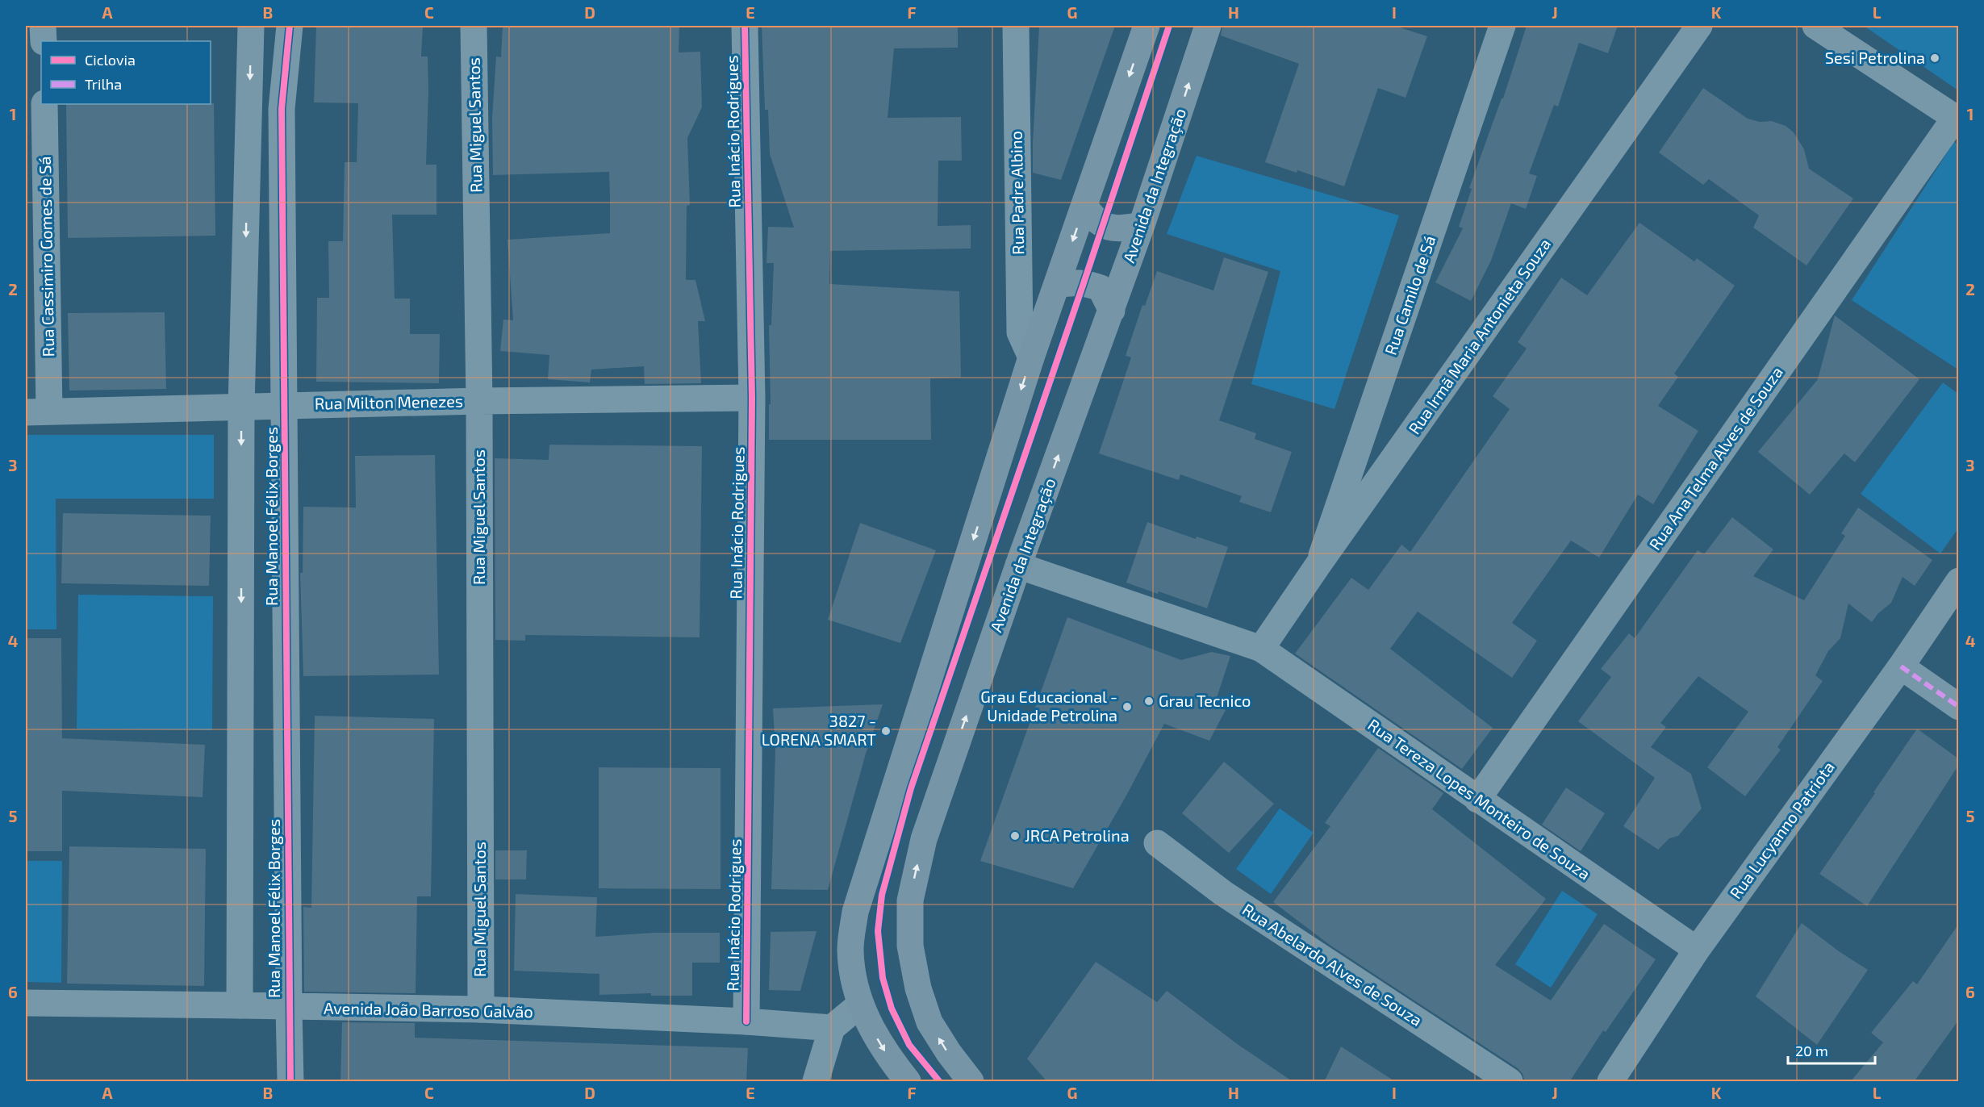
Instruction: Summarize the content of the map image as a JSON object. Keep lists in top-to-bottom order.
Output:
{
  "streets": {
    "main road": ["Avenida da Integração"],
    "street": [
      "Rua Miguel Santos",
      "Rua Inácio Rodrigues",
      "Rua Padre Albino",
      "Rua Cassimiro Gomes de Sá",
      "Rua Camilo de Sá",
      "Rua Irmã Maria Antonieta Souza",
      "Rua Milton Menezes",
      "Rua Ana Telma Alves de Souza",
      "Rua Manoel Félix Borges",
      "Rua Tereza Lopes Monteiro de Souza",
      "Rua Lucyanno Patriota",
      "Rua Abelardo Alves de Souza",
      "Avenida João Barroso Galvão"
    ]
  },
  "crossings": [
    ["Rua Miguel Santos", "Rua Milton Menezes"],
    ["Rua Miguel Santos", "Avenida João Barroso Galvão"],
    ["Rua Inácio Rodrigues", "Rua Milton Menezes"],
    ["Rua Inácio Rodrigues", "Avenida João Barroso Galvão"],
    ["Avenida da Integração", "Rua Tereza Lopes Monteiro de Souza"],
    ["Rua Cassimiro Gomes de Sá", "Rua Milton Menezes"],
    ["Rua Camilo de Sá", "Rua Irmã Maria Antonieta Souza"],
    ["Rua Irmã Maria Antonieta Souza", "Rua Tereza Lopes Monteiro de Souza"],
    ["Rua Milton Menezes", "Rua Manoel Félix Borges"],
    ["Rua Ana Telma Alves de Souza", "Rua Tereza Lopes Monteiro de Souza"],
    ["Rua Manoel Félix Borges", "Avenida João Barroso Galvão"],
    ["Rua Tereza Lopes Monteiro de Souza", "Rua Lucyanno Patriota"]
  ],
  "places": [
    "Sesi Petrolina",
    "Grau Tecnico",
    "Grau Educacional - Unidade Petrolina",
    "3827 - LORENA SMART",
    "JRCA Petrolina"
  ],
  "legend": ["Ciclovia", "Trilha"],
  "scale_bar": "20 m",
  "grid": {
    "columns": [
      "A",
      "B",
      "C",
      "D",
      "E",
      "F",
      "G",
      "H",
      "I",
      "J",
      "K",
      "L"
    ],
    "rows": [
      "1",
      "2",
      "3",
      "4",
      "5",
      "6"
    ]
  }
}
